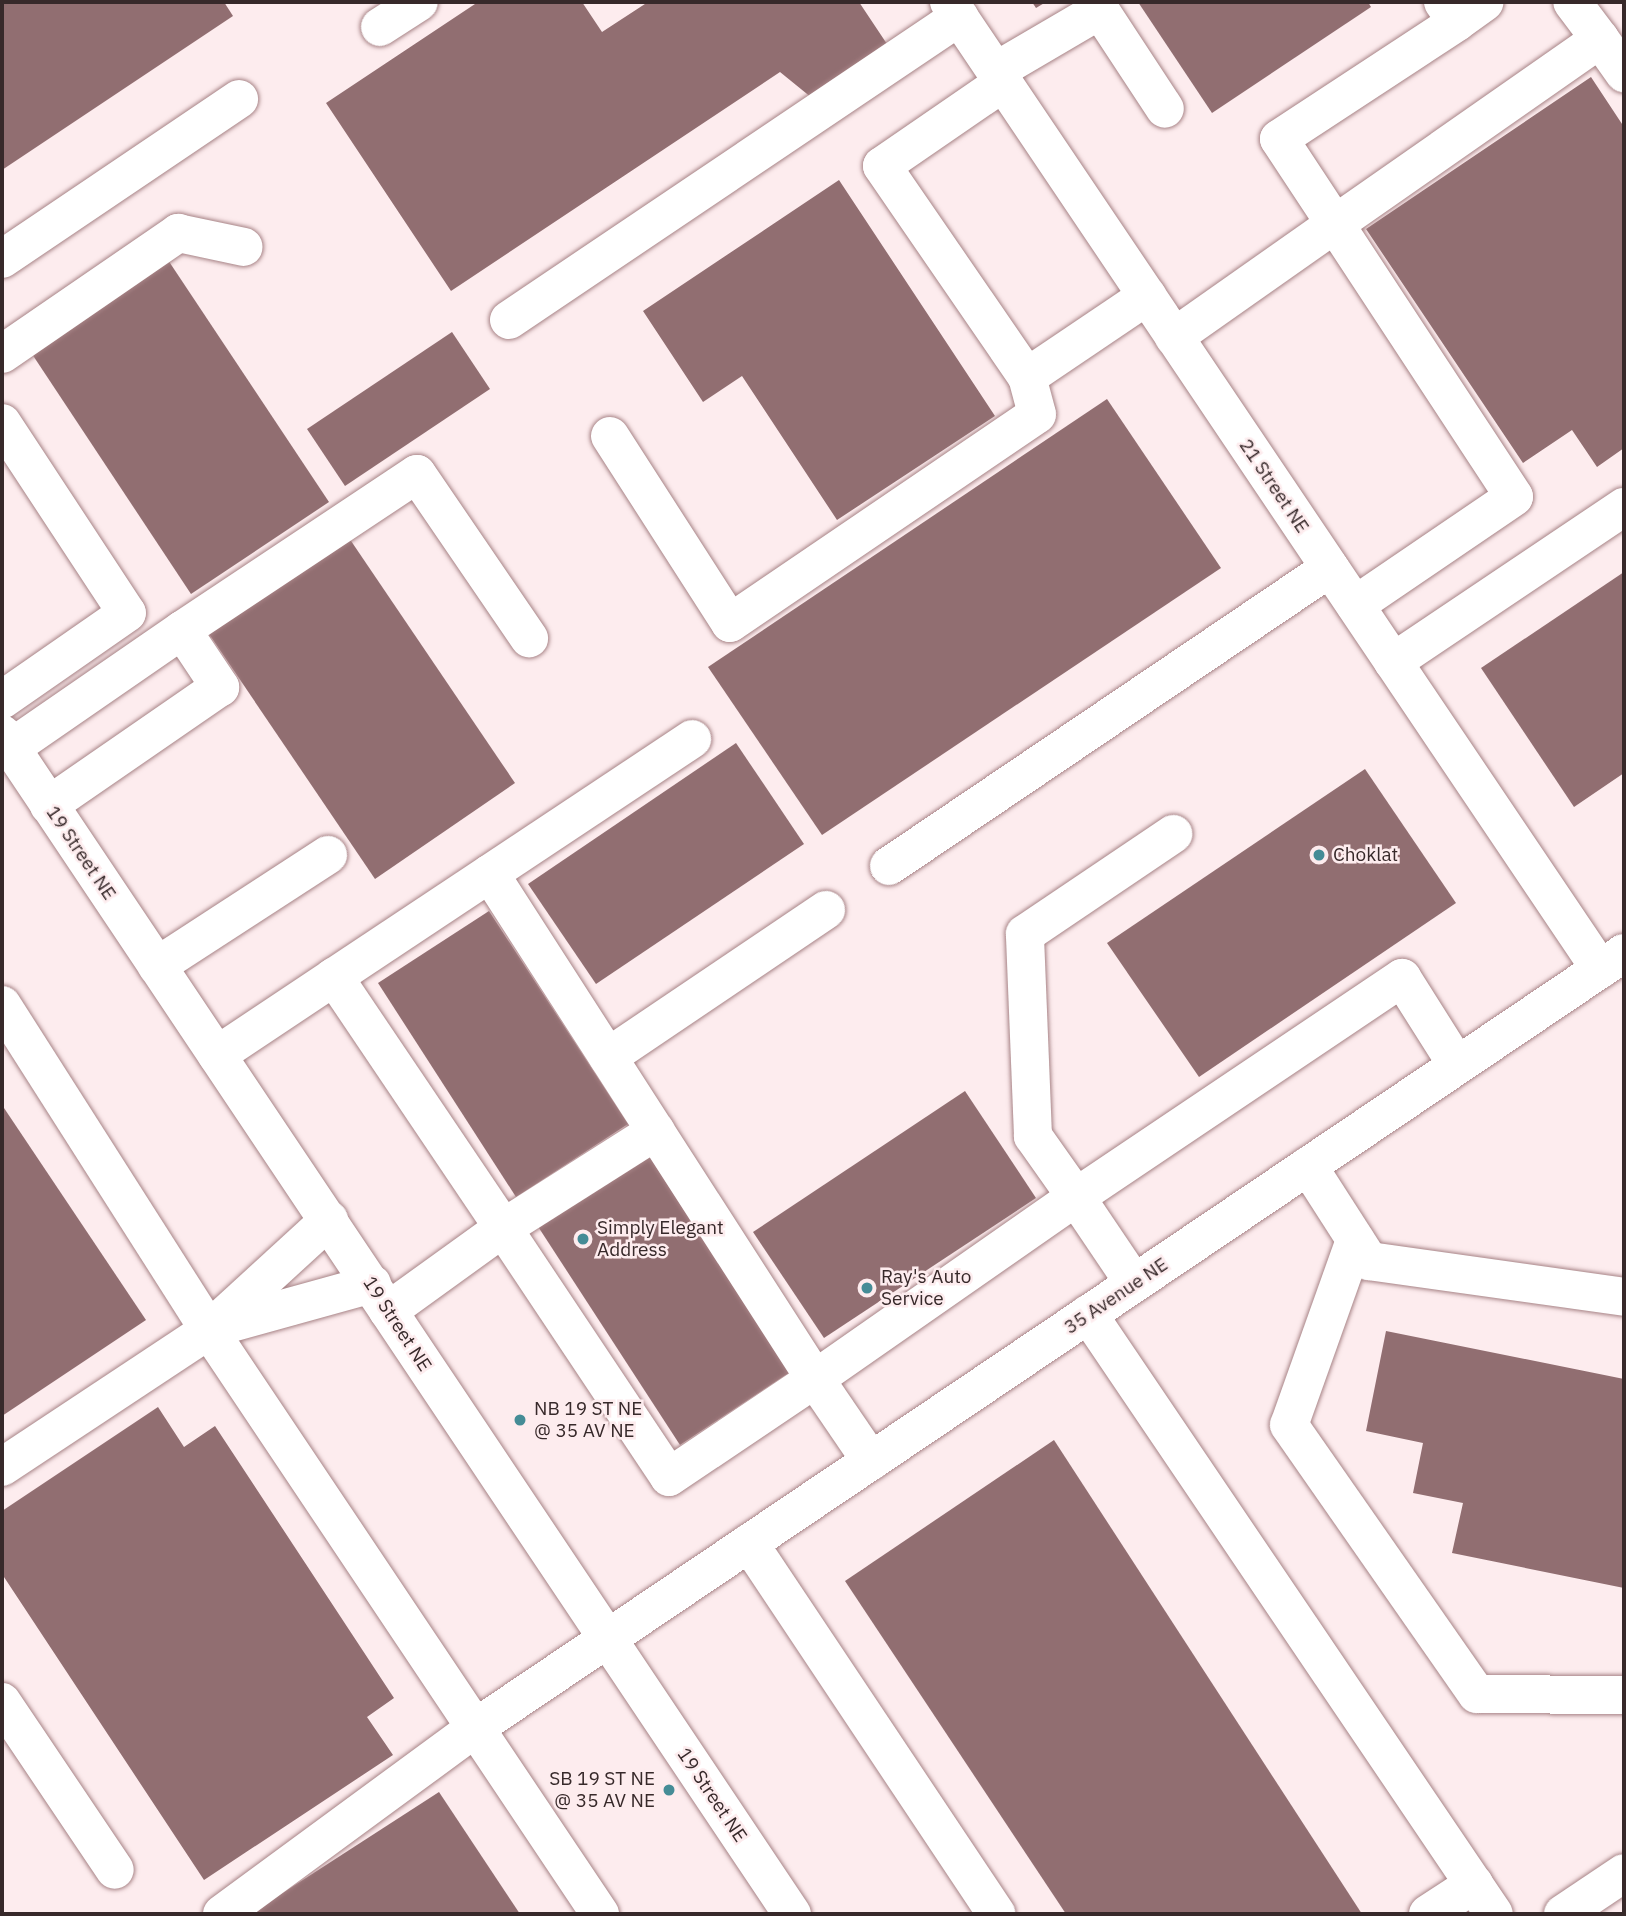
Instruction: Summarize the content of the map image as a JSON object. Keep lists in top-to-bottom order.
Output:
{
  "streets": {
    "street": ["21 Street NE", "19 Street NE", "35 Avenue NE"]
  },
  "crossings": [
    ["21 Street NE", "35 Avenue NE"],
    ["19 Street NE", "35 Avenue NE"]
  ],
  "places": [
    "Choklat",
    "Simply Elegant Address",
    "Ray's Auto Service",
    "NB 19 ST NE @ 35 AV NE",
    "SB 19 ST NE @ 35 AV NE"
  ]
}
